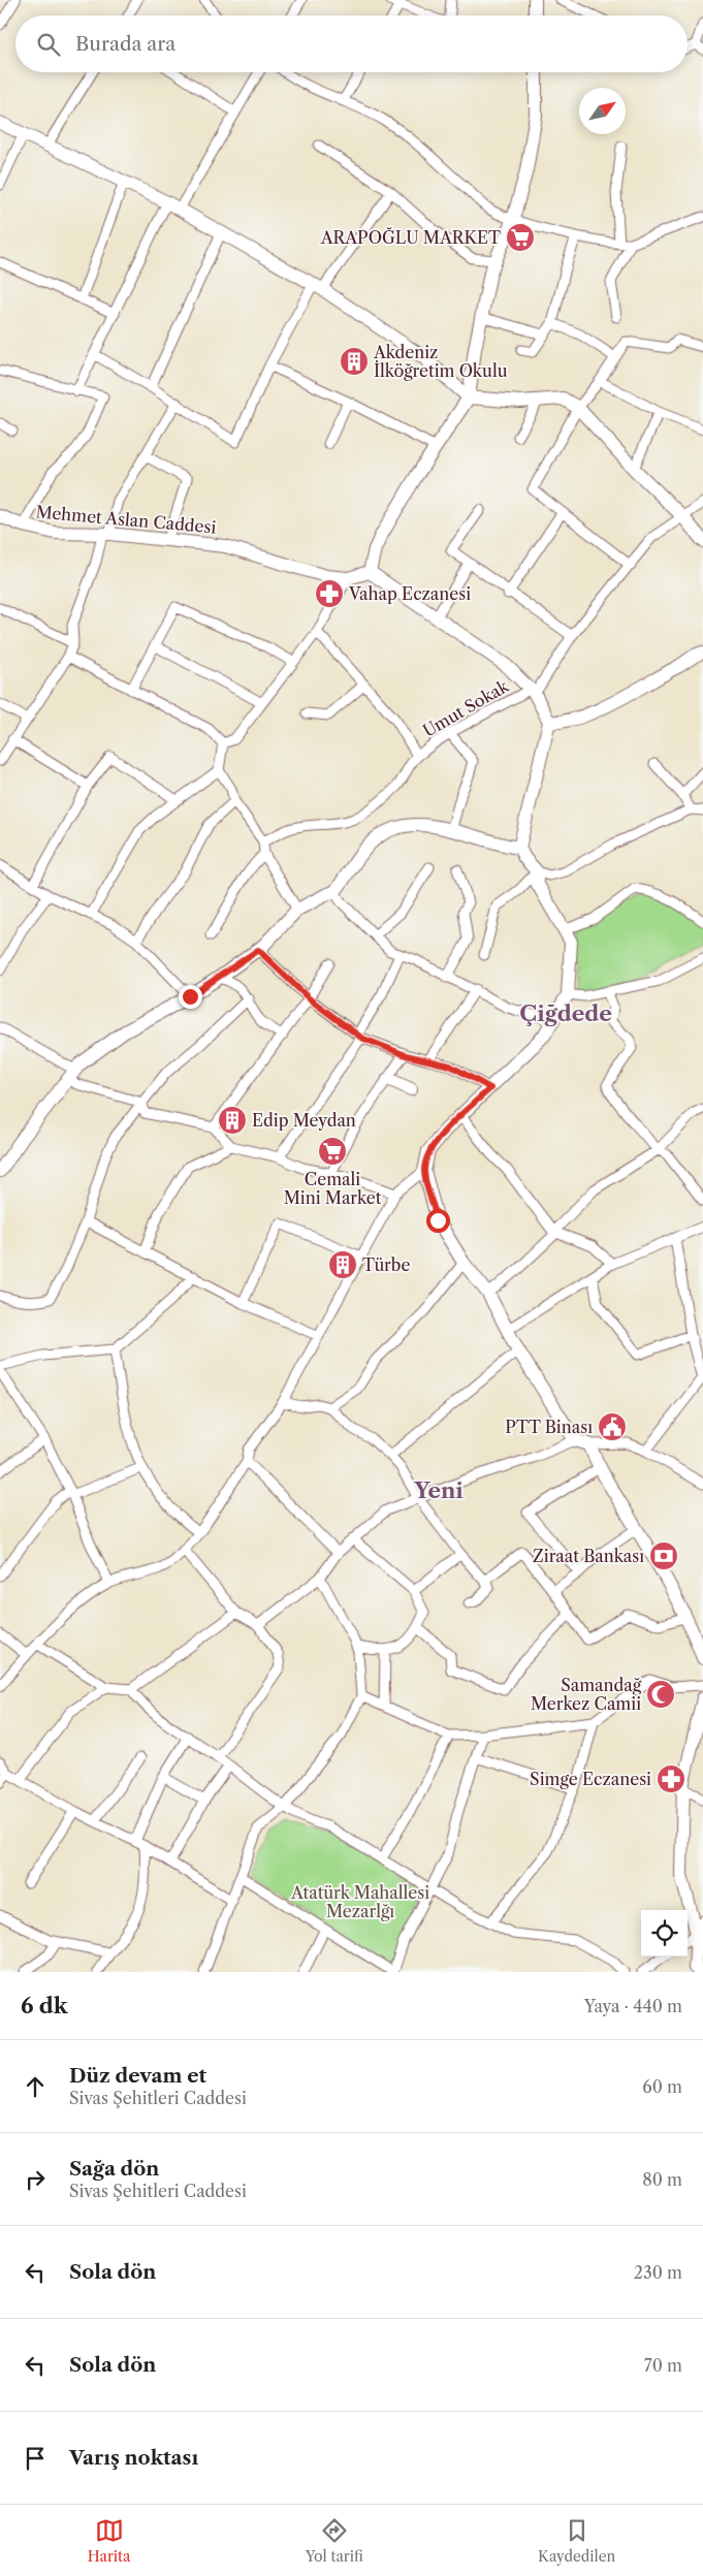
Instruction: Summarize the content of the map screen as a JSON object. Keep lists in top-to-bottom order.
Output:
{
  "streets": {
    "street": ["Mehmet Aslan Caddesi", "Umut Sokak"]
  },
  "districts": ["Çiğdede", "Yeni"],
  "parks": ["Atatürk Mahallesi Mezarlğı"],
  "places": {
    "supermarket": ["ARAPOĞLU MARKET", "Cemali Mini Market"],
    "building": ["Akdeniz İlköğretim Okulu", "Edip Meydan", "Türbe"],
    "pharmacy": ["Vahap Eczanesi", "Simge Eczanesi"],
    "public building": ["PTT Binası"],
    "bank": ["Ziraat Bankası"],
    "mosque": ["Samandağ Merkez Camii"]
  },
  "north": "top right",
  "page": {
    "search": "Burada ara",
    "heading": ["6 dk", "Yaya · 440 m"],
    "list": [
      ["Düz devam et", "Sivas Şehitleri Caddesi", "60 m"],
      ["Sağa dön", "Sivas Şehitleri Caddesi", "80 m"],
      ["Sola dön", "230 m"],
      ["Sola dön", "70 m"],
      "Varış noktası"
    ],
    "nav": ["Harita", "Yol tarifi", "Kaydedilen"]
  }
}
